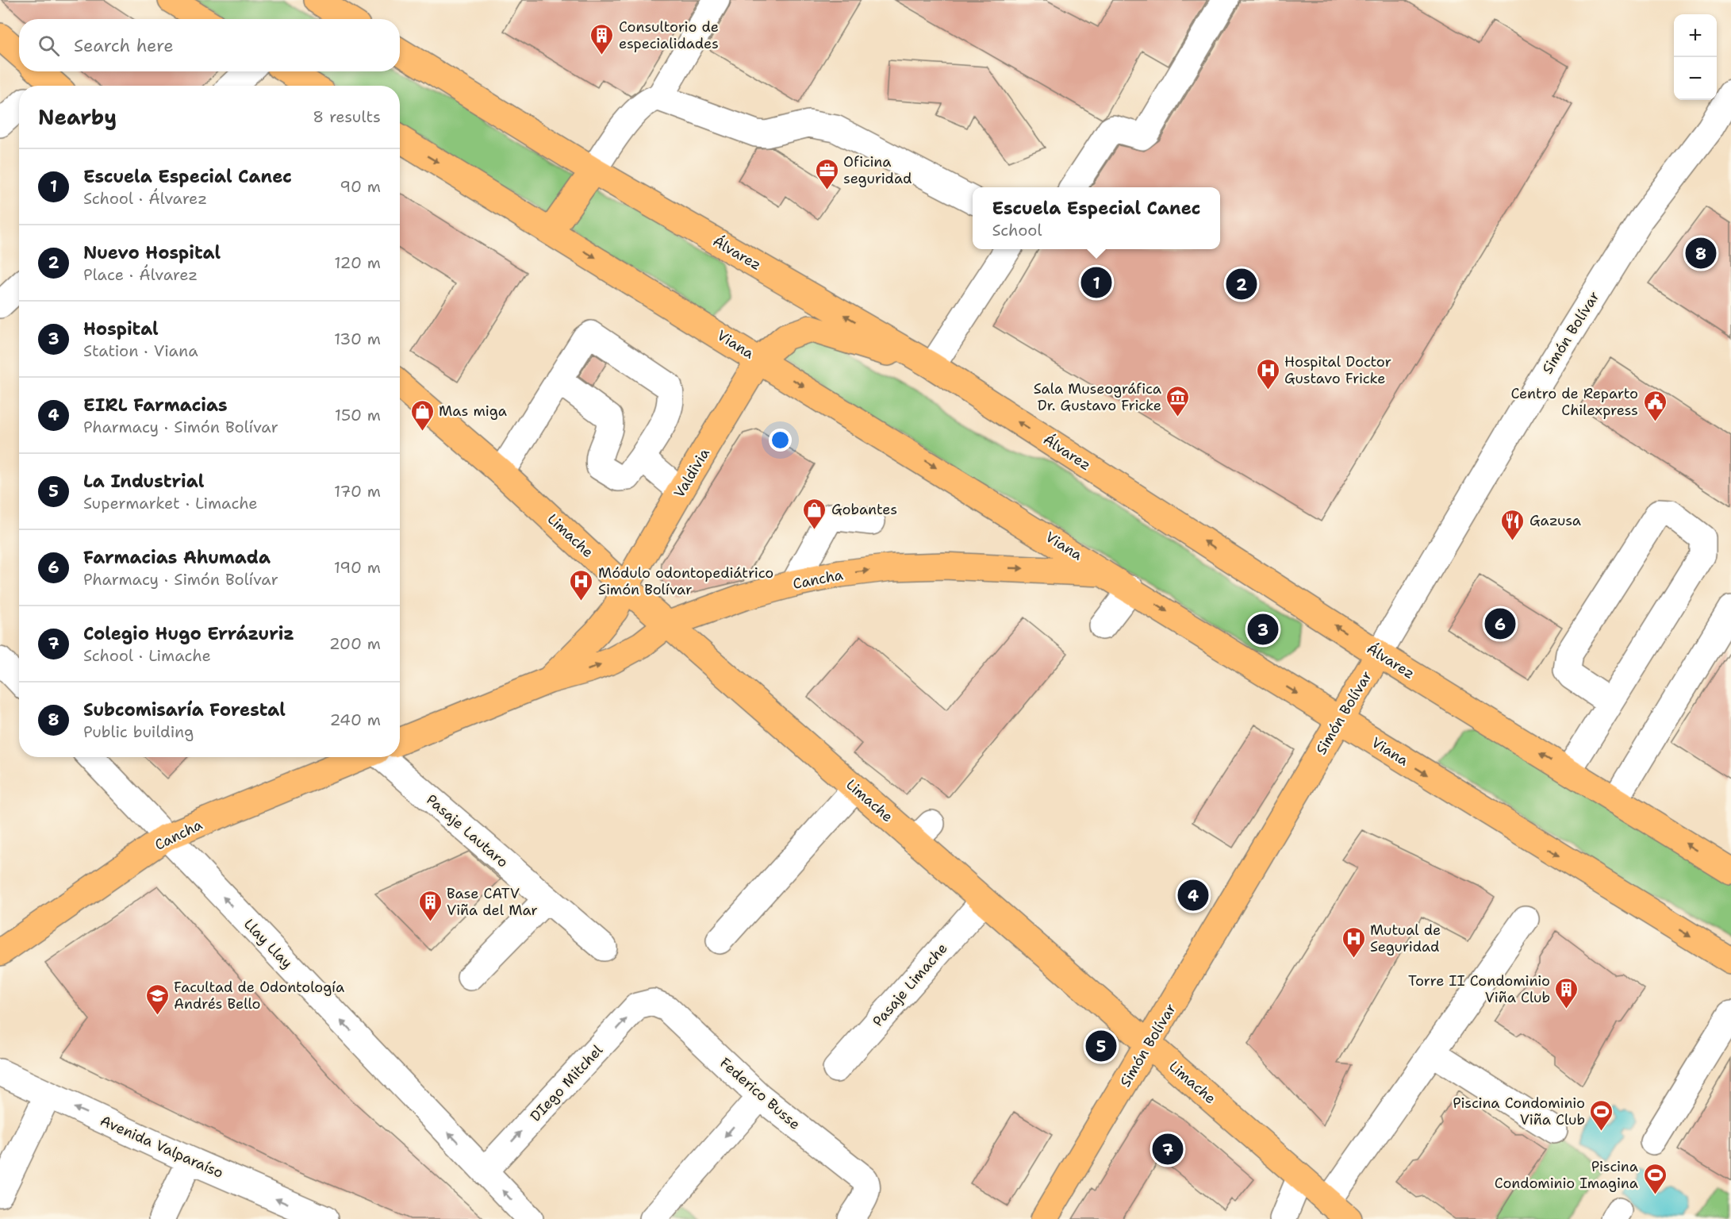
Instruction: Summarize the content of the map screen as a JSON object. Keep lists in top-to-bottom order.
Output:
{
  "streets": {
    "main road": [
      "Álvarez",
      "Simón Bolívar",
      "Viana",
      "Valdivia",
      "Limache",
      "Cancha"
    ],
    "street": [
      "Pasaje Lautaro",
      "Llay Llay",
      "Pasaje Limache",
      "DIego Mitchel",
      "Federico Busse",
      "Avenida Valparaíso"
    ]
  },
  "crossings": [
    ["Álvarez", "Simón Bolívar"],
    ["Álvarez", "Valdivia"],
    ["Simón Bolívar", "Viana"],
    ["Simón Bolívar", "Limache"],
    ["Viana", "Valdivia"],
    ["Viana", "Cancha"],
    ["Valdivia", "Limache"],
    ["Valdivia", "Cancha"],
    ["Limache", "Cancha"],
    ["Limache", "Pasaje Limache"],
    ["Cancha", "Llay Llay"],
    ["Llay Llay", "DIego Mitchel"],
    ["DIego Mitchel", "Federico Busse"]
  ],
  "one_way": [
    "Álvarez",
    "Viana",
    "Llay Llay",
    "Avenida Valparaíso"
  ],
  "places": {
    "building": ["Consultorio de especialidades", "Base CATV Viña del Mar", "Torre II Condominio Viña Club"],
    "office": ["Oficina seguridad"],
    "hospital": ["Hospital Doctor Gustavo Fricke", "Módulo odontopediátrico Simón Bolívar", "Mutual de Seguridad"],
    "museum": ["Sala Museográfica Dr. Gustavo Fricke"],
    "public building": ["Centro de Reparto Chilexpress"],
    "shop": ["Mas miga", "Gobantes"],
    "restaurant": ["Gazusa"],
    "school or university": ["Facultad de Odontología Andrés Bello"],
    "sports": ["Piscina Condominio Viña Club", "Piscina Condominio Imagina"]
  },
  "page": {
    "map_buttons": ["+", "−"],
    "search": "Search here",
    "heading": ["Nearby", "8 results"],
    "list": [
      {
        "mark": "1",
        "name": "Escuela Especial Canec",
        "note": "School · Álvarez",
        "value": "90 m"
      },
      {
        "mark": "2",
        "name": "Nuevo Hospital",
        "note": "Place · Álvarez",
        "value": "120 m"
      },
      {
        "mark": "3",
        "name": "Hospital",
        "note": "Station · Viana",
        "value": "130 m"
      },
      {
        "mark": "4",
        "name": "EIRL Farmacias",
        "note": "Pharmacy · Simón Bolívar",
        "value": "150 m"
      },
      {
        "mark": "5",
        "name": "La Industrial",
        "note": "Supermarket · Limache",
        "value": "170 m"
      },
      {
        "mark": "6",
        "name": "Farmacias Ahumada",
        "note": "Pharmacy · Simón Bolívar",
        "value": "190 m"
      },
      {
        "mark": "7",
        "name": "Colegio Hugo Errázuriz",
        "note": "School · Limache",
        "value": "200 m"
      },
      {
        "mark": "8",
        "name": "Subcomisaría Forestal",
        "note": "Public building",
        "value": "240 m"
      }
    ],
    "popup": ["Escuela Especial Canec", "School"],
    "pins": [
      "8",
      "1",
      "2",
      "6",
      "3",
      "4",
      "5",
      "7"
    ]
  }
}
